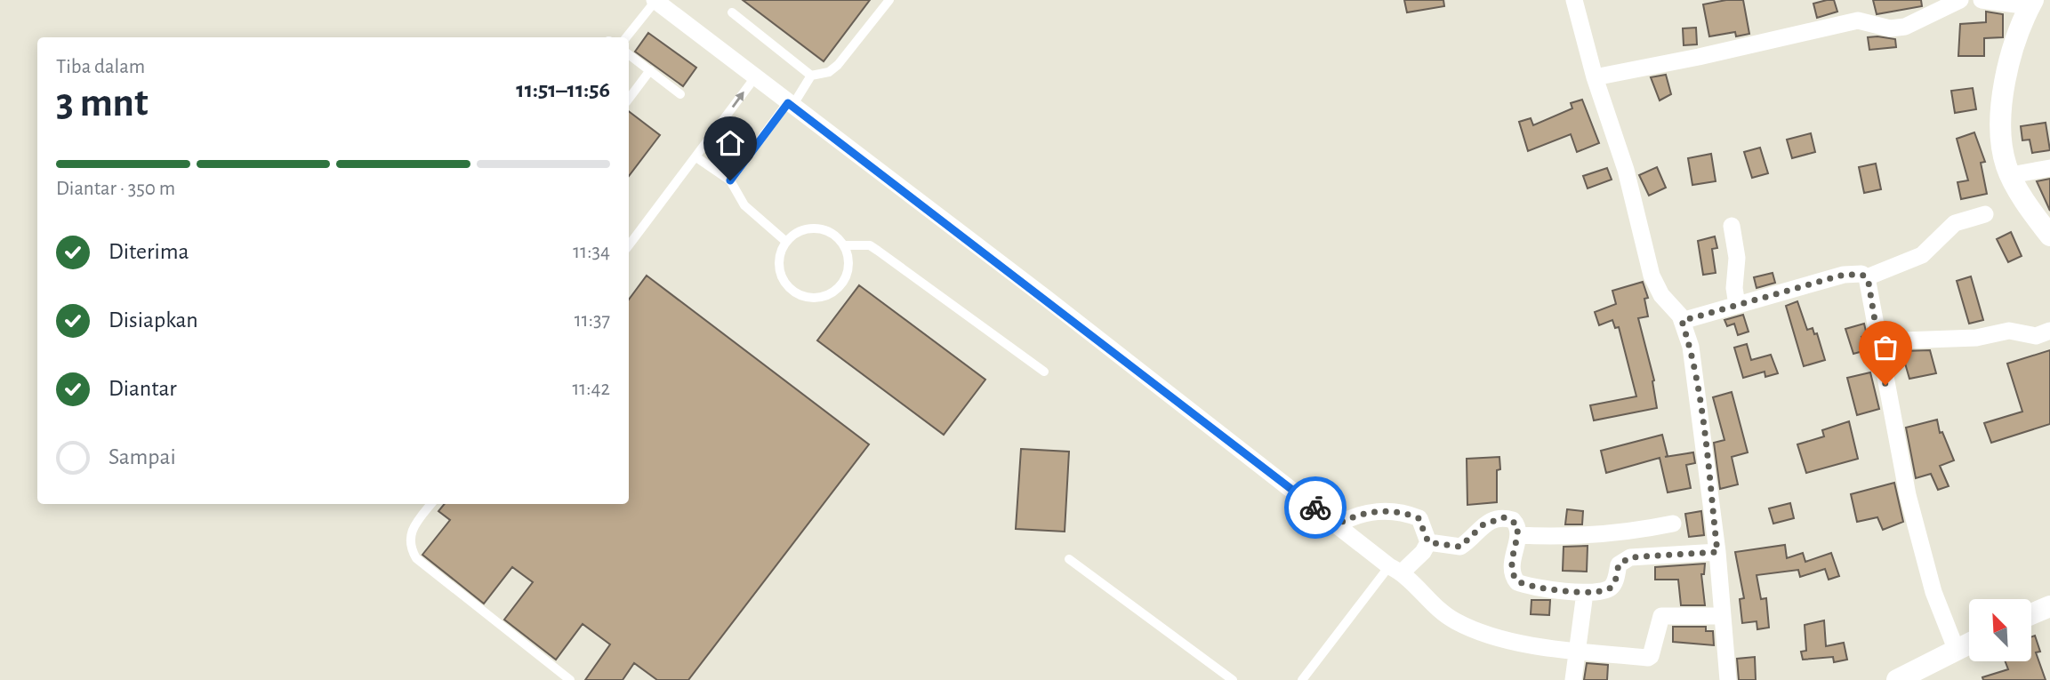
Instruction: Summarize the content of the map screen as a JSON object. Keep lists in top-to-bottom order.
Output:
{
  "north": "top left",
  "page": {
    "heading": ["3 mnt", "Tiba dalam", "11:51–11:56"],
    "bar": "Diantar · 350 m",
    "list": [
      ["Diterima", "11:34"],
      ["Disiapkan", "11:37"],
      ["Diantar", "11:42"],
      "Sampai"
    ]
  }
}
